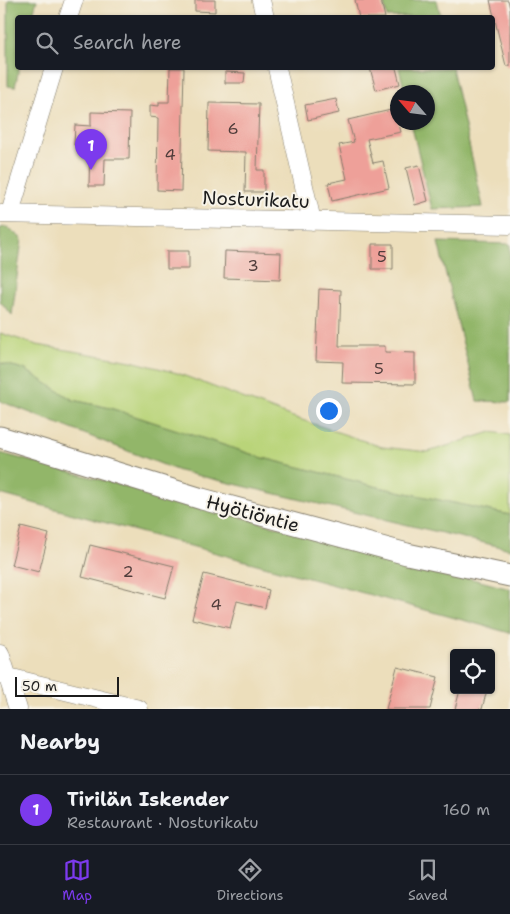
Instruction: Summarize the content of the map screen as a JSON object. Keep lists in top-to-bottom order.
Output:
{
  "streets": {
    "main road": ["Hyötiöntie"],
    "street": ["Nosturikatu"]
  },
  "house_numbers": [
    "6",
    "4",
    "5",
    "3",
    "5",
    "2",
    "4"
  ],
  "scale_bar": "50 m",
  "north": "top left",
  "page": {
    "search": "Search here",
    "pins": "1",
    "scale": "50 m",
    "heading": "Nearby",
    "list": [
      {
        "mark": "1",
        "name": "Tirilän Iskender",
        "note": "Restaurant · Nosturikatu",
        "value": "160 m"
      }
    ],
    "nav": ["Map", "Directions", "Saved"]
  }
}
